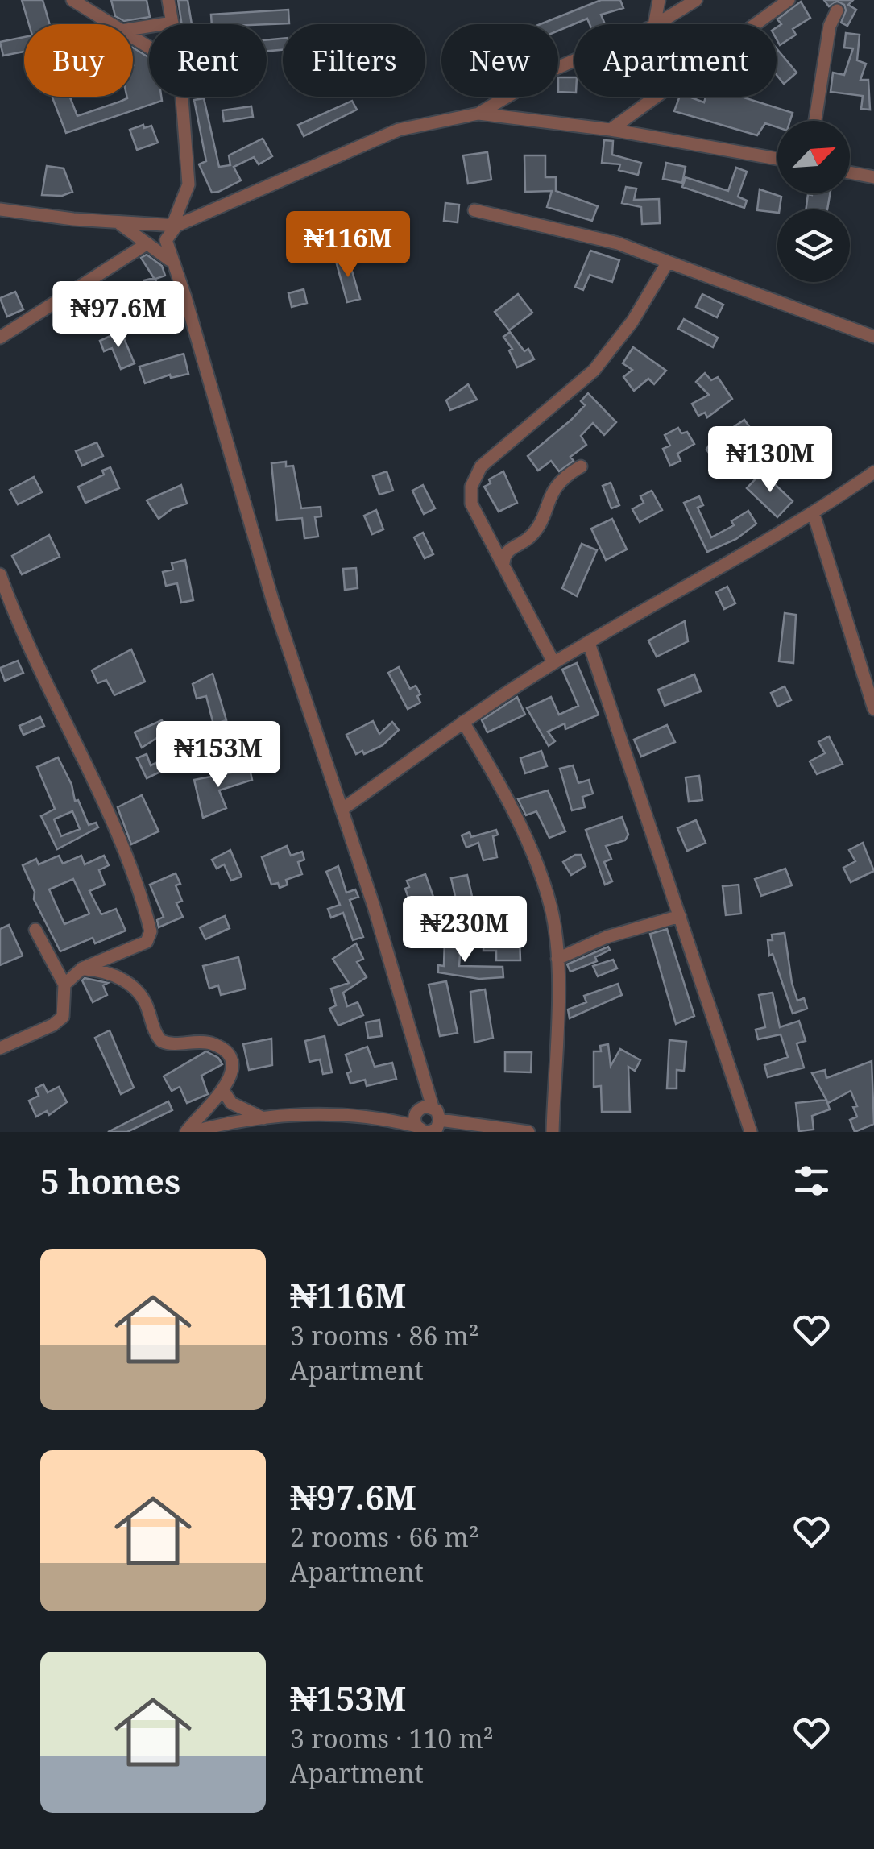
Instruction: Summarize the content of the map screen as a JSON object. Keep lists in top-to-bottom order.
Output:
{
  "north": "top right",
  "page": {
    "chip": [
      "Buy",
      "Rent",
      "Filters",
      "New",
      "Apartment"
    ],
    "price": [
      "₦116M",
      "₦97.6M",
      "₦130M",
      "₦153M",
      "₦230M"
    ],
    "heading": "5 homes",
    "list": [
      {
        "name": "₦116M",
        "note": "3 rooms · 86 m² · Apartment"
      },
      {
        "name": "₦97.6M",
        "note": "2 rooms · 66 m² · Apartment"
      },
      {
        "name": "₦153M",
        "note": "3 rooms · 110 m² · Apartment"
      }
    ]
  }
}
